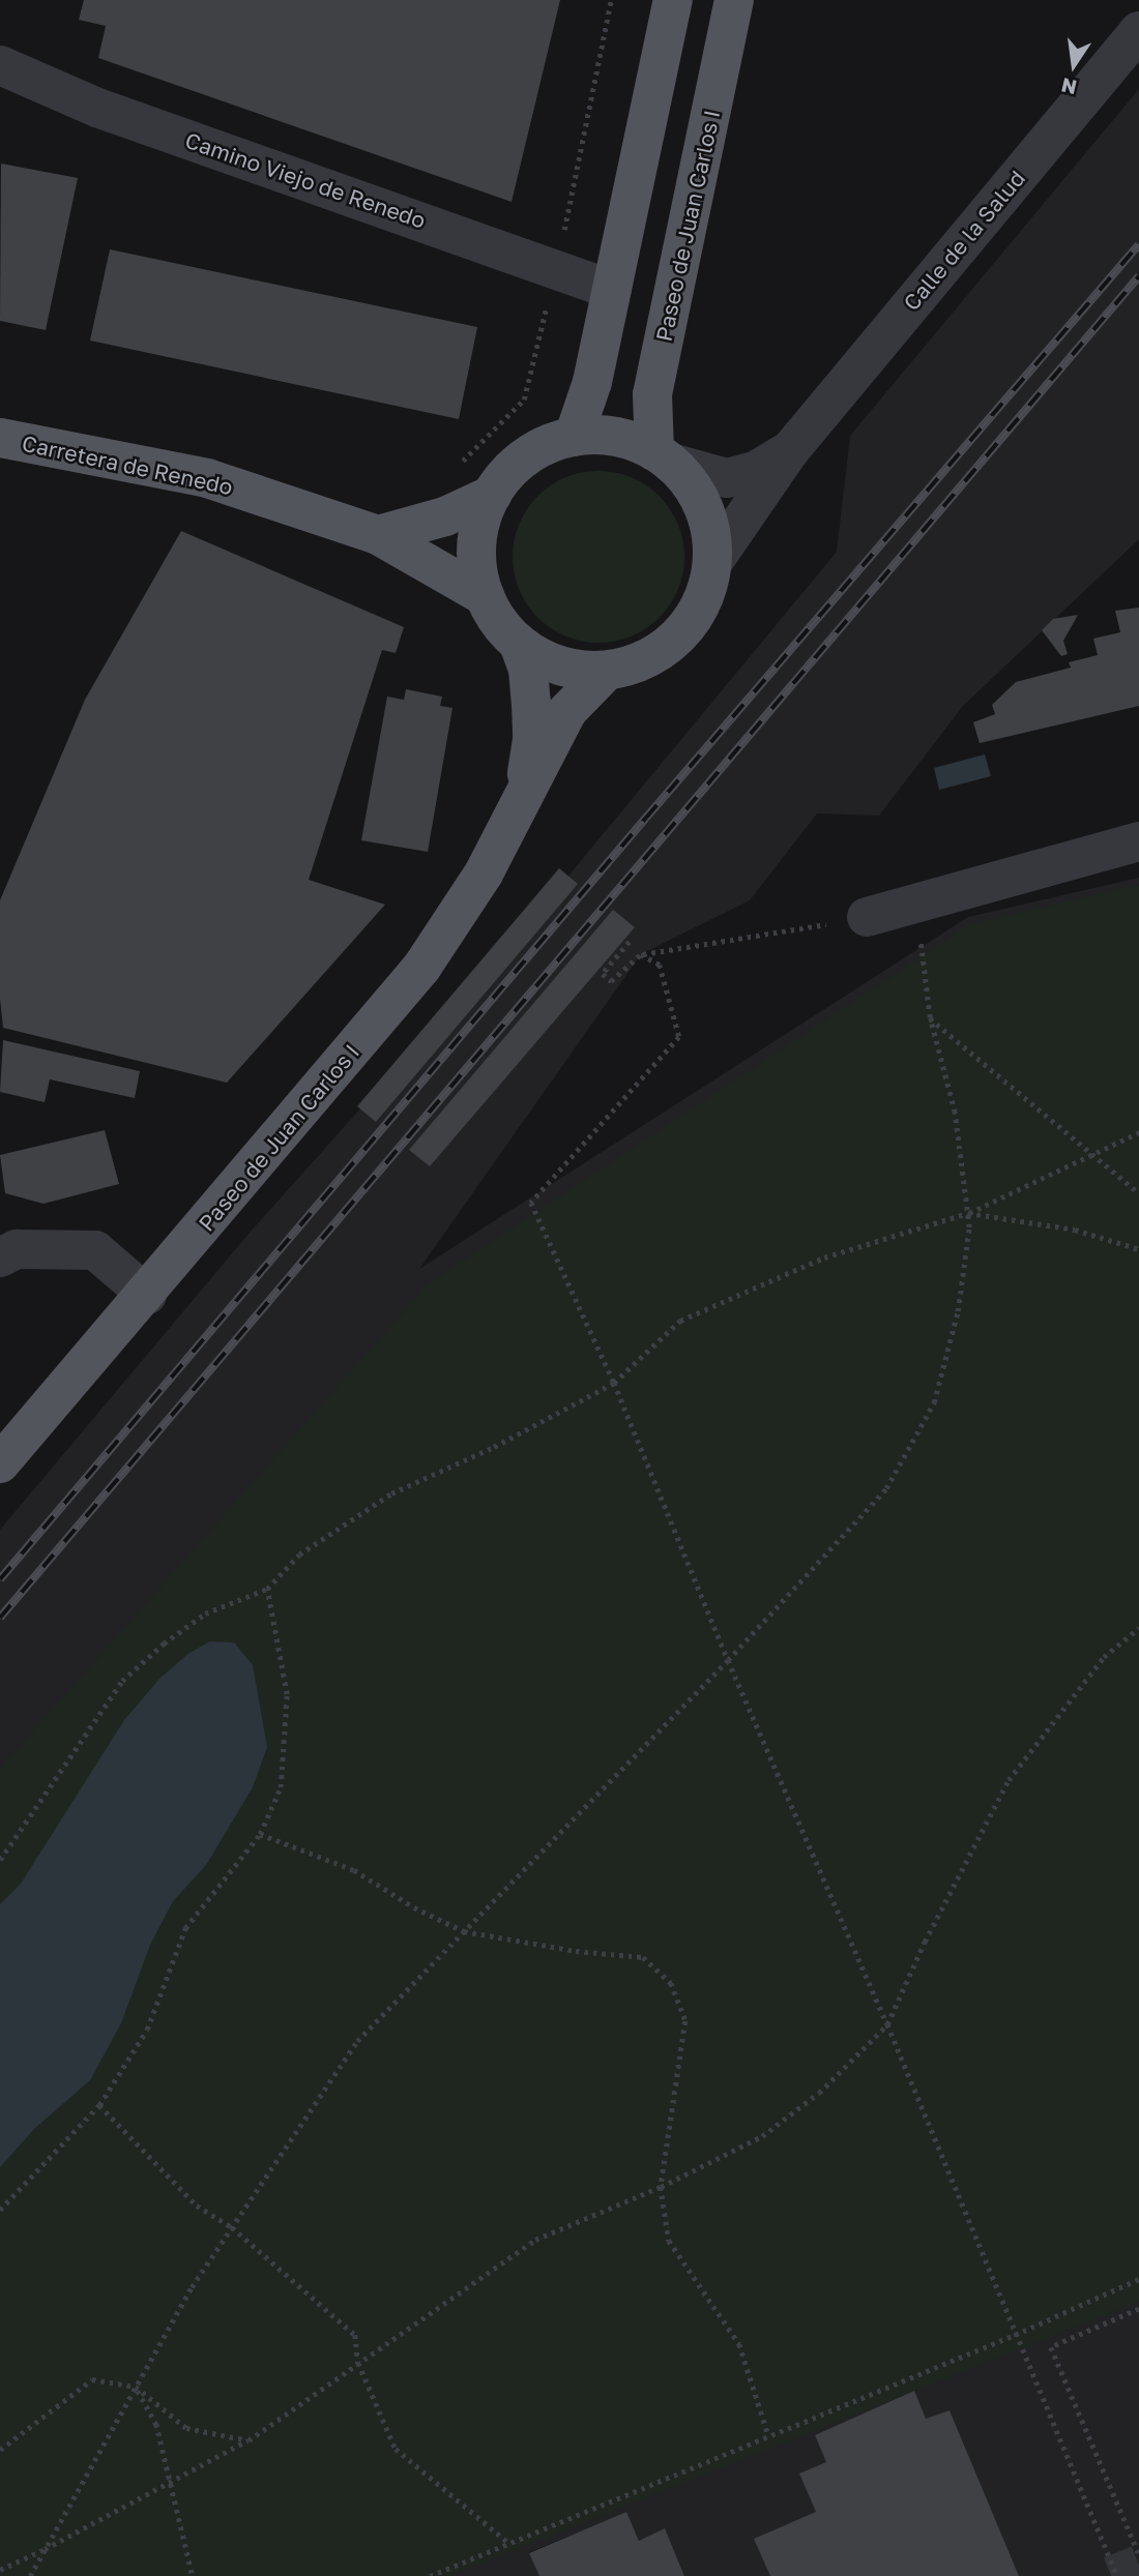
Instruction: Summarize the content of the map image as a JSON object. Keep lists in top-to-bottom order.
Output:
{
  "streets": {
    "main road": ["Paseo de Juan Carlos I", "Carretera de Renedo"],
    "street": ["Camino Viejo de Renedo", "Calle de la Salud"]
  },
  "crossings": [
    ["Paseo de Juan Carlos I", "Calle de la Salud"],
    ["Paseo de Juan Carlos I", "Carretera de Renedo"],
    ["Calle de la Salud", "Carretera de Renedo"]
  ],
  "north": "bottom"
}
